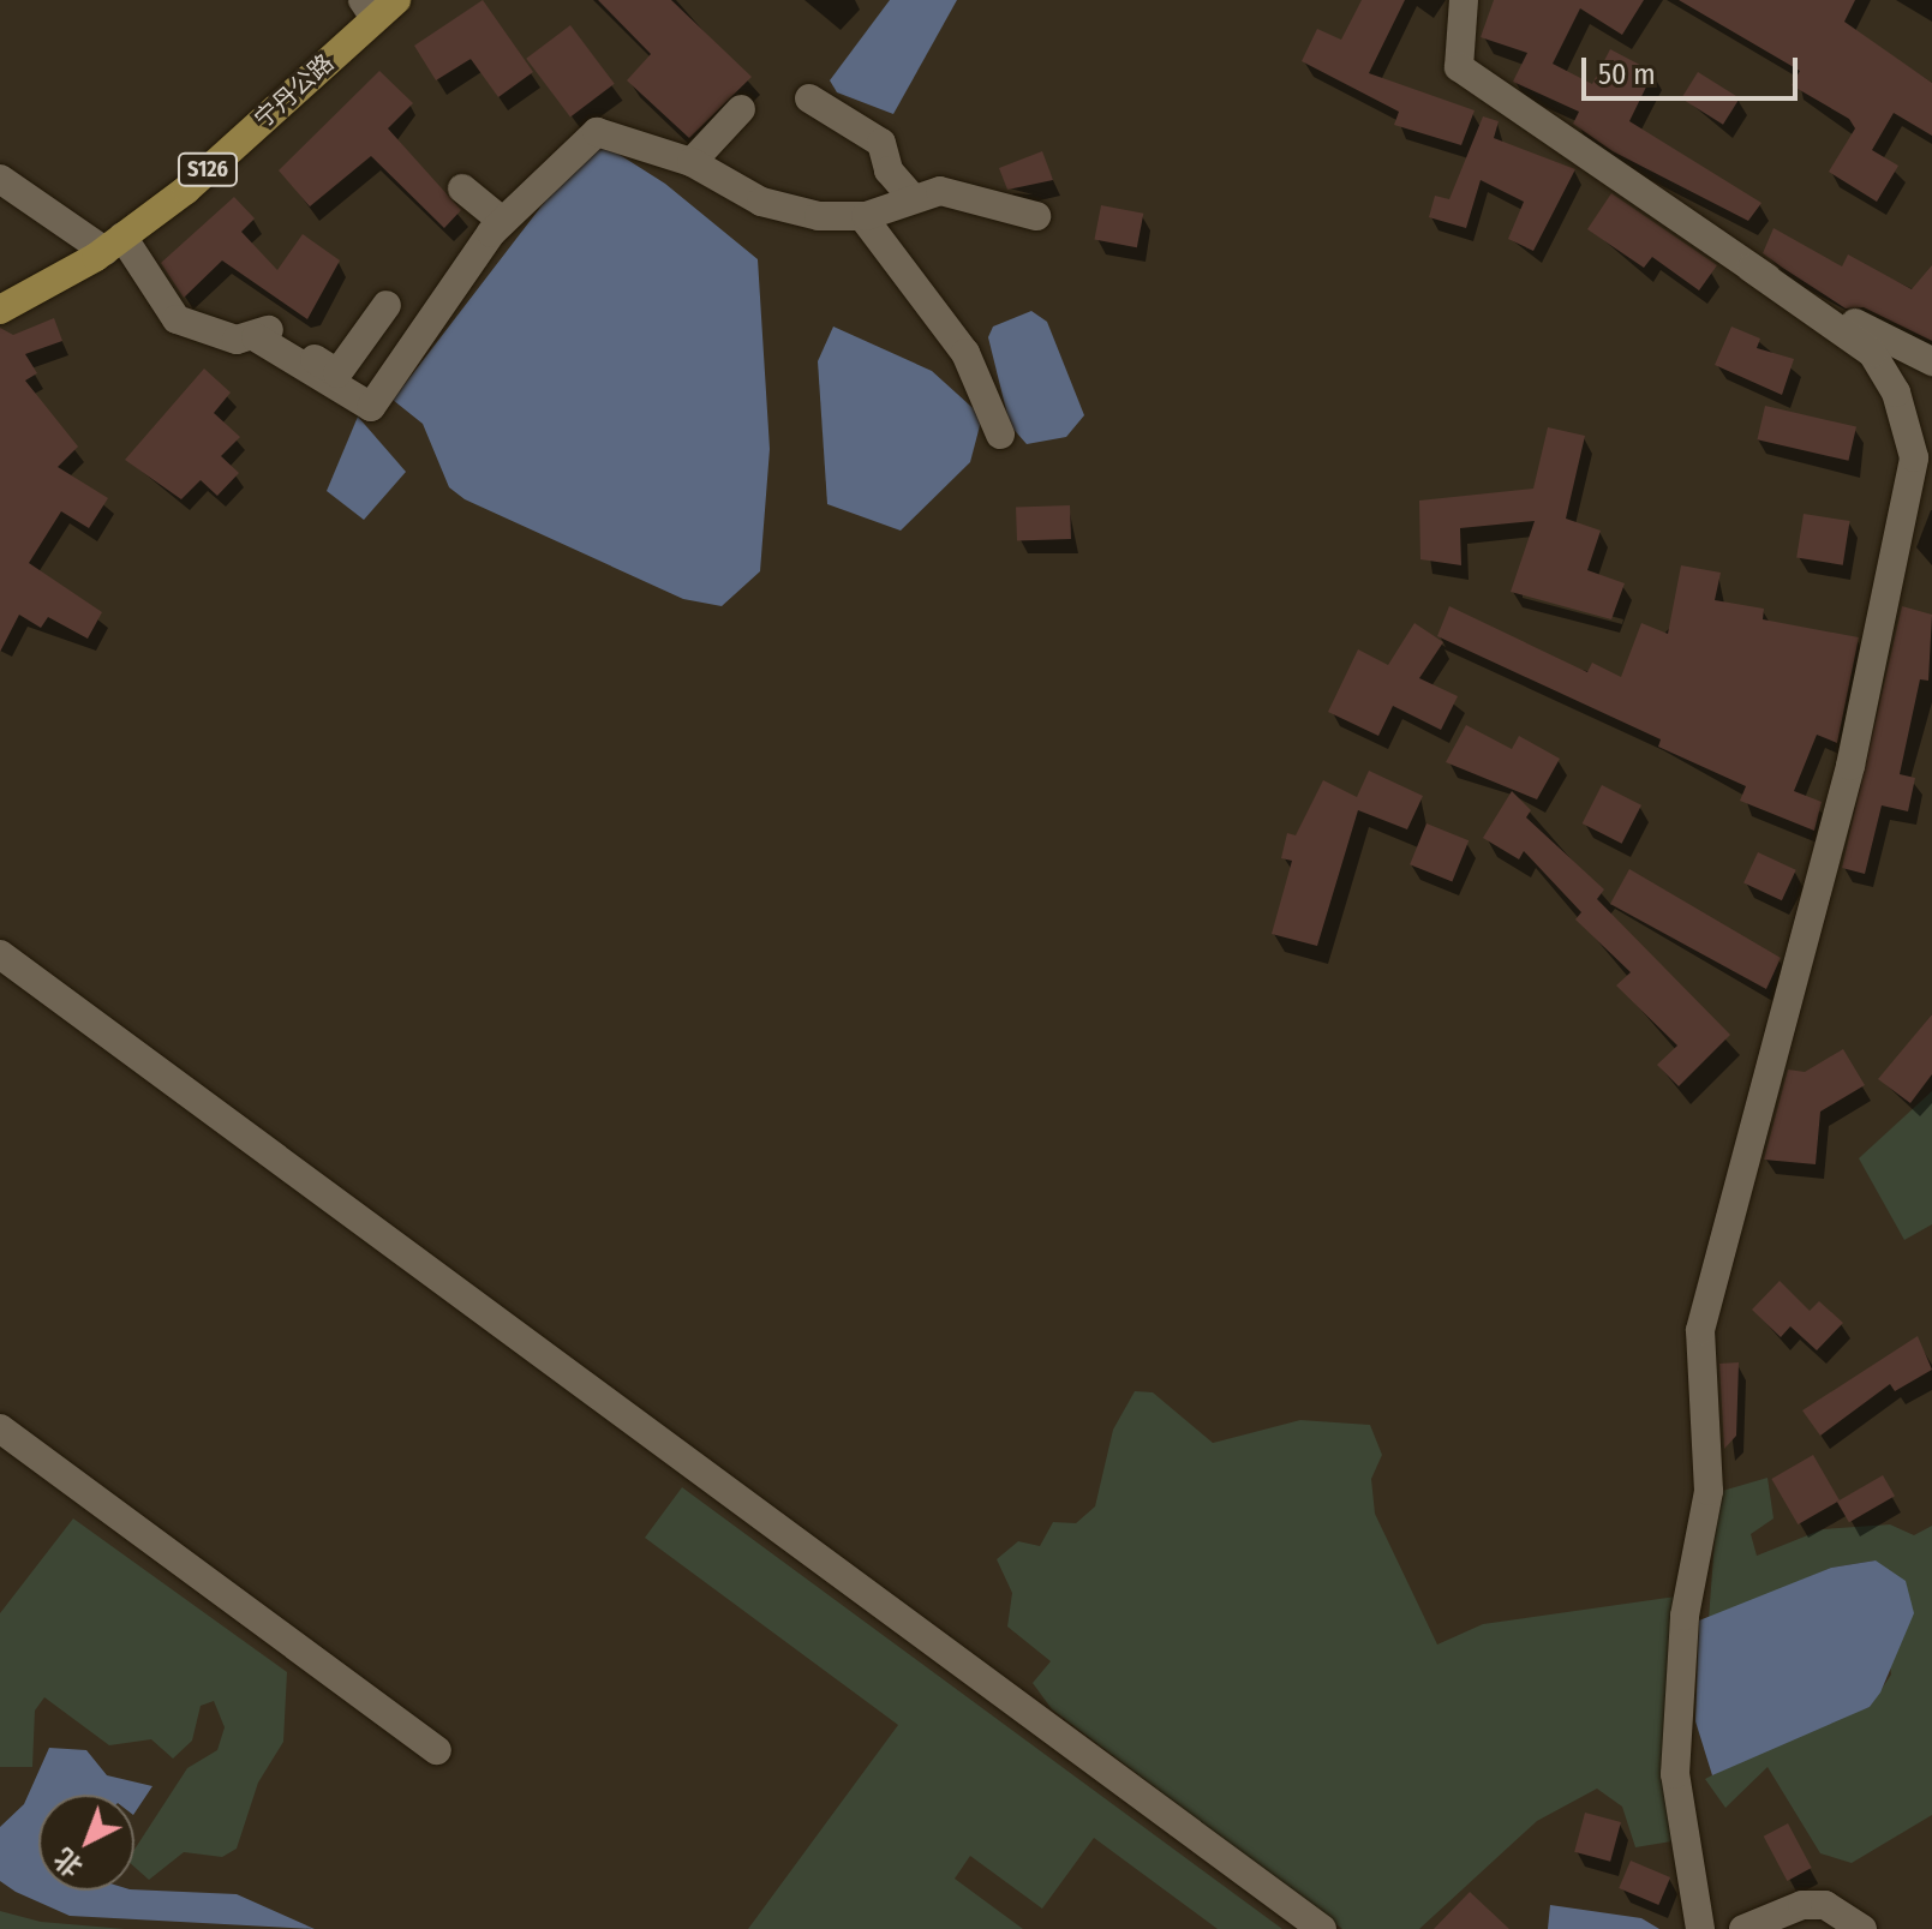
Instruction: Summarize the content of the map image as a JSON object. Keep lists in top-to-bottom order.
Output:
{
  "streets": {
    "main road": ["宁丹公路", "S126"]
  },
  "scale_bar": "50 m",
  "north": "bottom left"
}
